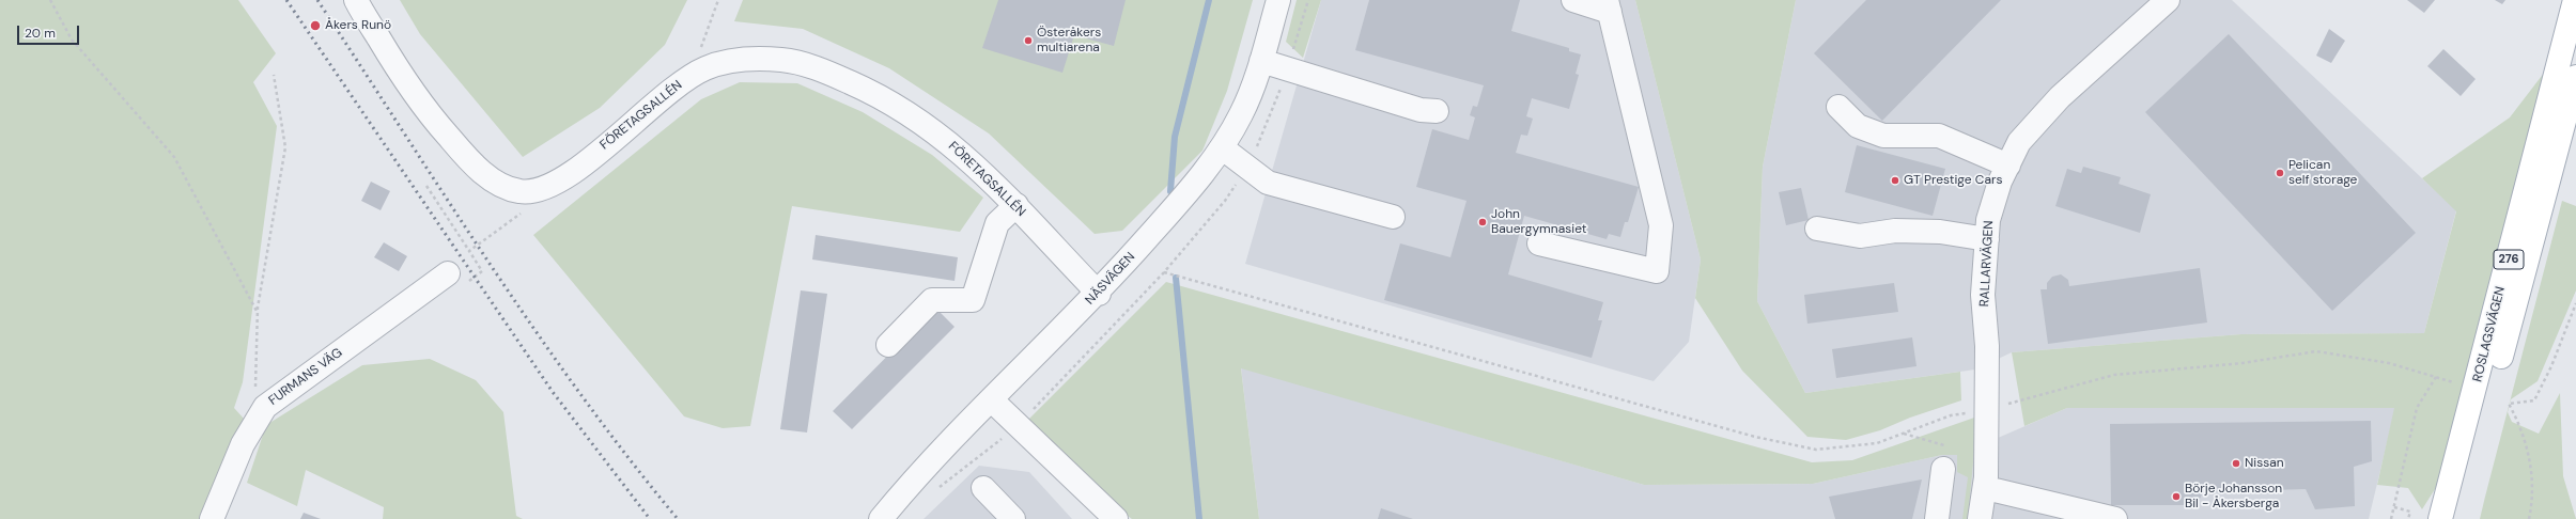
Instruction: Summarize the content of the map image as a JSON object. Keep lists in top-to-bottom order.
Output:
{
  "streets": {
    "main road": ["276", "ROSLAGSVÄGEN"],
    "street": [
      "FÖRETAGSALLÉN",
      "RALLARVÄGEN",
      "NÄSVÄGEN",
      "FURMANS VÄG"
    ]
  },
  "crossings": [
    ["FÖRETAGSALLÉN", "NÄSVÄGEN"]
  ],
  "places": [
    "Åkers Runö",
    "Österåkers multiarena",
    "Pelican self storage",
    "GT Prestige Cars",
    "John Bauergymnasiet",
    "Nissan",
    "Börje Johansson Bil - Åkersberga"
  ],
  "scale_bar": "20 m"
}
